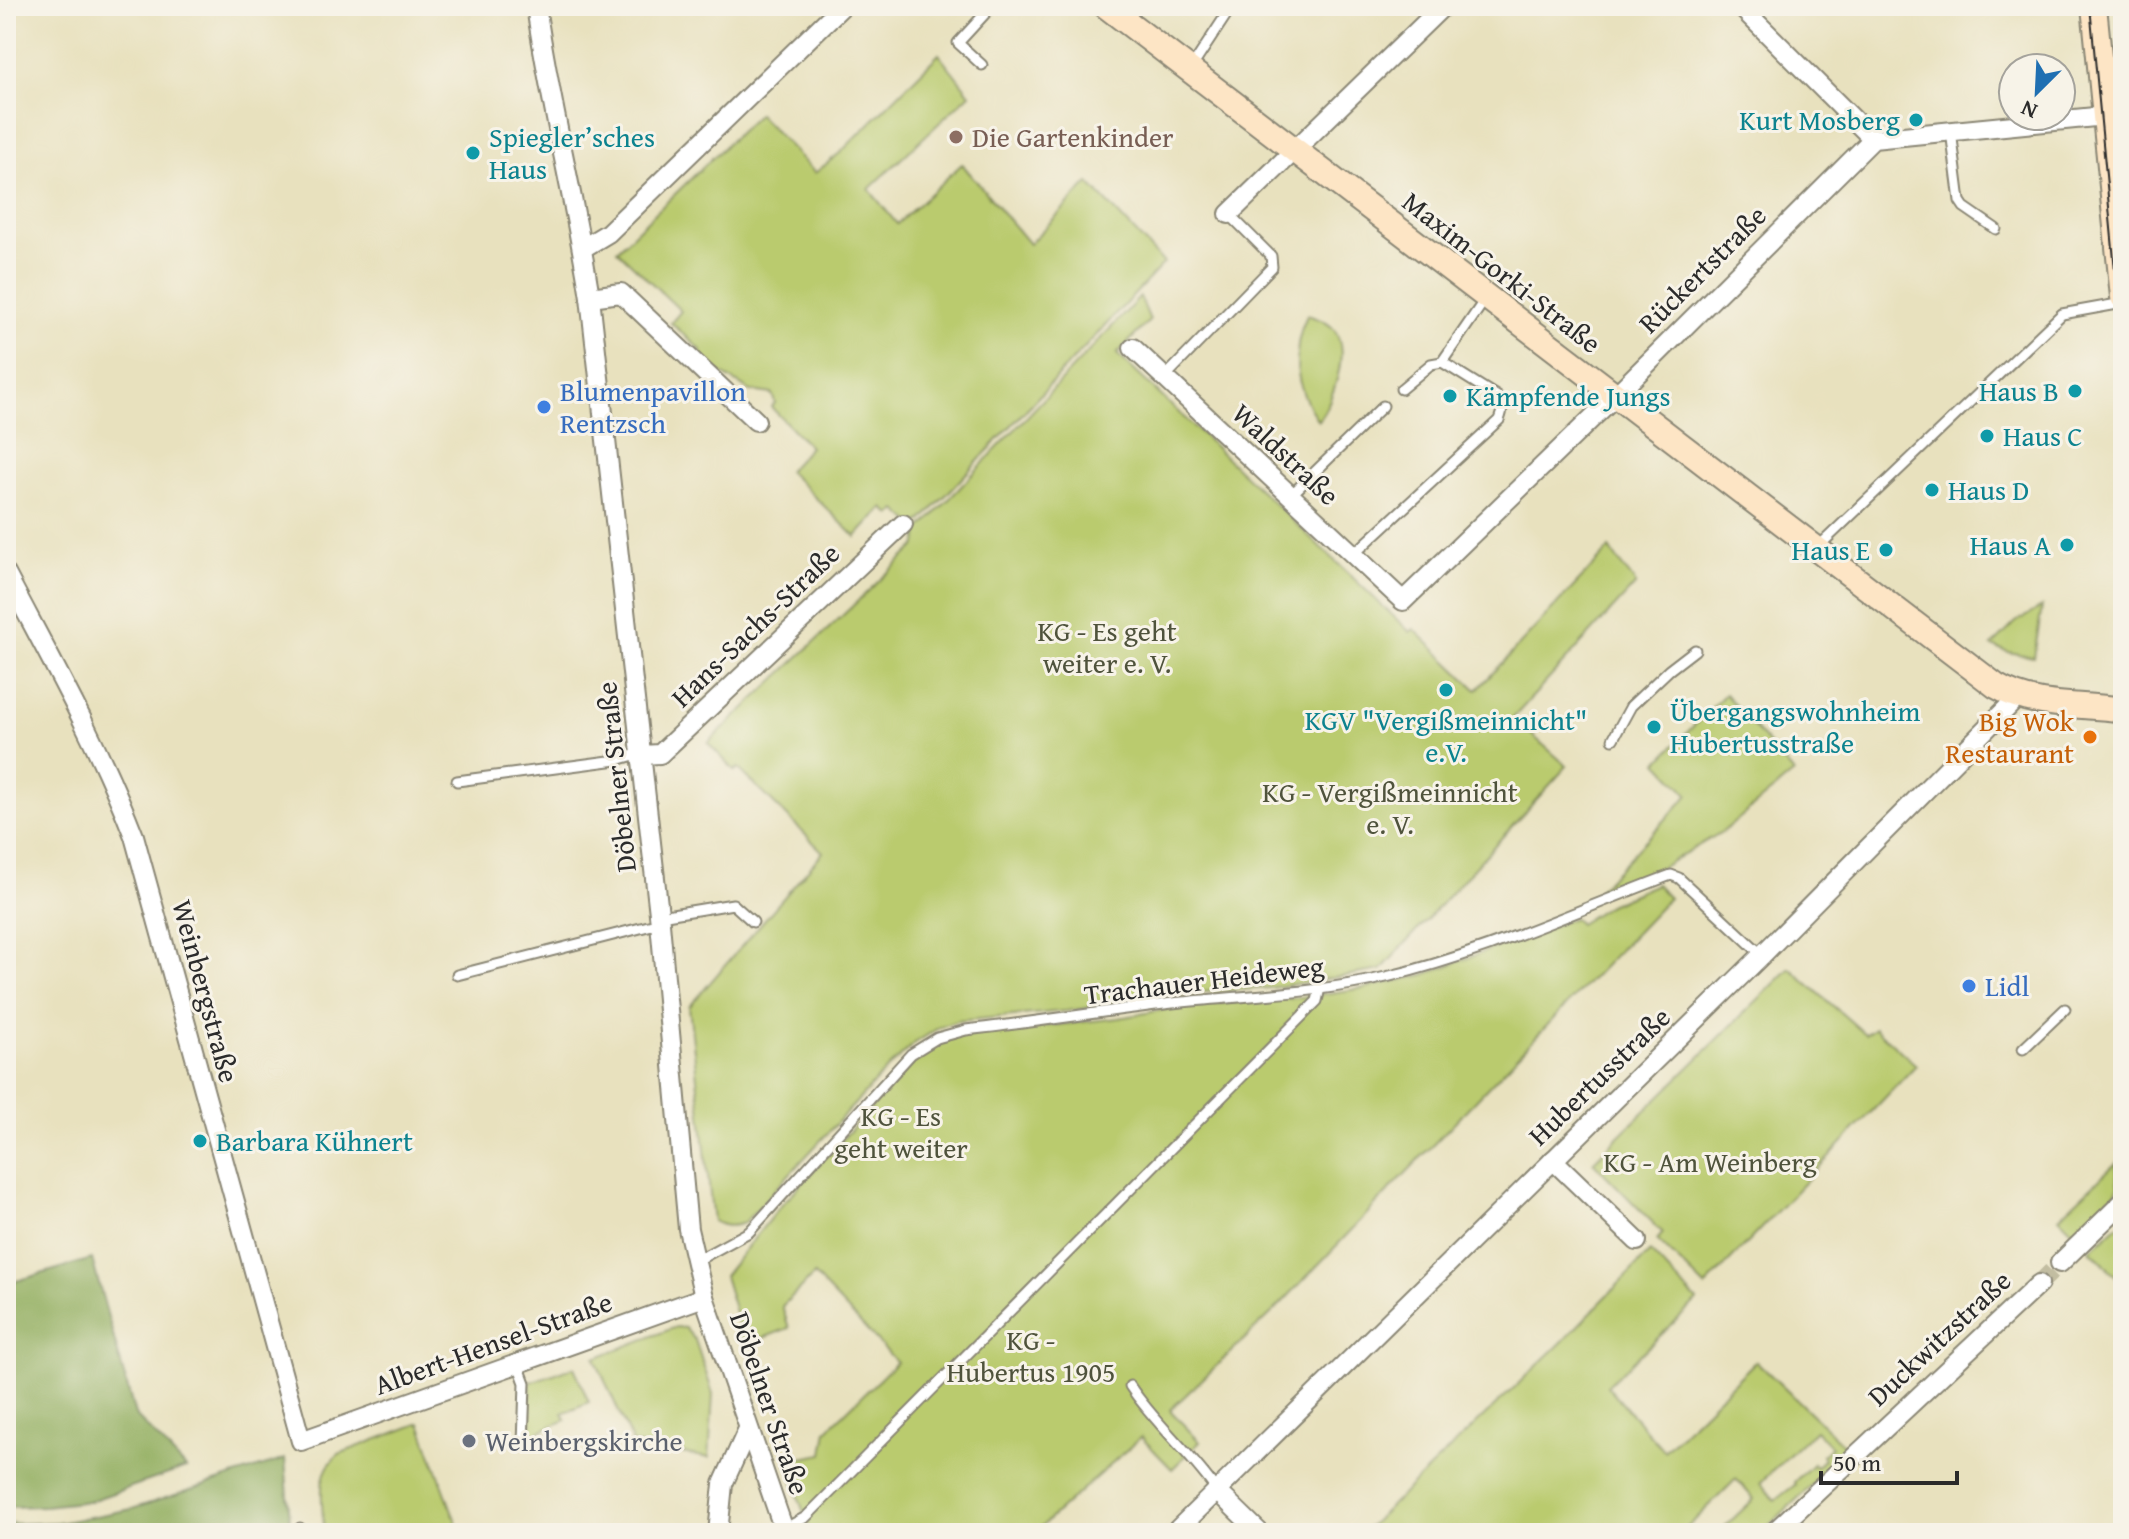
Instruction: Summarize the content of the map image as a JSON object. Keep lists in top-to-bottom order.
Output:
{
  "streets": {
    "street": [
      "Rückertstraße",
      "Maxim-Gorki-Straße",
      "Waldstraße",
      "Hans-Sachs-Straße",
      "Döbelner Straße",
      "Weinbergstraße",
      "Hubertusstraße",
      "Duckwitzstraße",
      "Albert-Hensel-Straße"
    ],
    "lane": ["Trachauer Heideweg"]
  },
  "crossings": [
    ["Rückertstraße", "Maxim-Gorki-Straße"],
    ["Rückertstraße", "Waldstraße"],
    ["Maxim-Gorki-Straße", "Hubertusstraße"],
    ["Hans-Sachs-Straße", "Döbelner Straße"],
    ["Döbelner Straße", "Trachauer Heideweg"],
    ["Döbelner Straße", "Albert-Hensel-Straße"],
    ["Trachauer Heideweg", "Hubertusstraße"],
    ["Weinbergstraße", "Albert-Hensel-Straße"]
  ],
  "parks": [
    "KG - Es geht weiter e. V.",
    "KG - Vergißmeinnicht e. V.",
    "KG - Es geht weiter",
    "KG - Am Weinberg",
    "KG - Hubertus 1905"
  ],
  "places": [
    "Kurt Mosberg",
    "Die Gartenkinder",
    "Spiegler’sches Haus",
    "Haus B",
    "Kämpfende Jungs",
    "Blumenpavillon Rentzsch",
    "Haus C",
    "Haus D",
    "Haus A",
    "Haus E",
    "KGV \"Vergißmeinnicht\" e.V.",
    "Übergangswohnheim Hubertusstraße",
    "Big Wok Restaurant",
    "Lidl",
    "Barbara Kühnert",
    "Weinbergskirche"
  ],
  "scale_bar": "50 m",
  "north": "bottom left"
}
